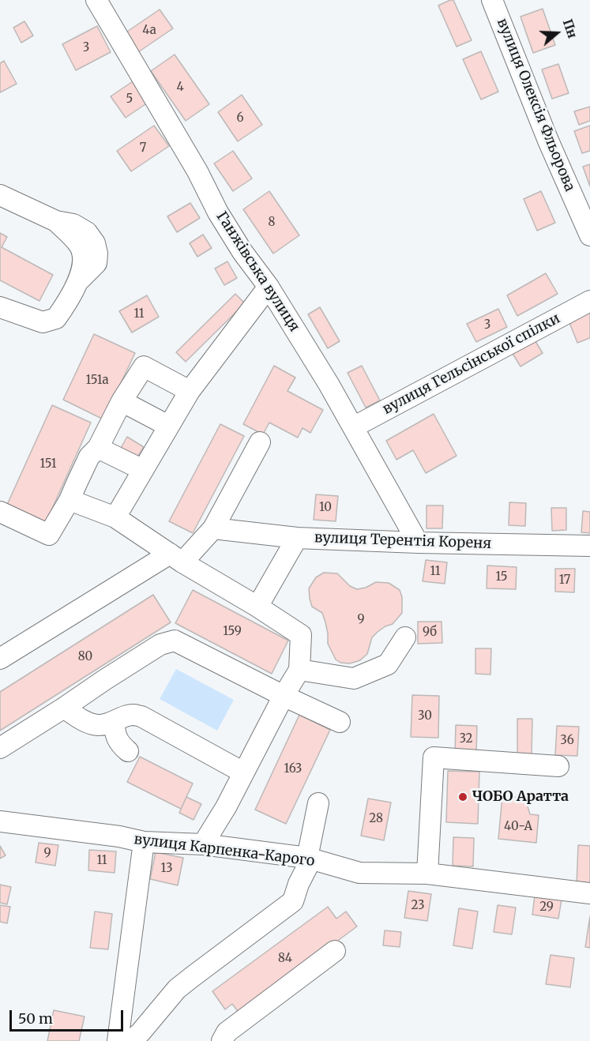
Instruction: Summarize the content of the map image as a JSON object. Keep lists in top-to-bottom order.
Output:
{
  "streets": {
    "street": [
      "вулиця Олексія Фльорова",
      "Ганжівська вулиця",
      "вулиця Гельсінської спілки",
      "вулиця Терентія Кореня",
      "вулиця Карпенка-Карого"
    ]
  },
  "crossings": [
    ["Ганжівська вулиця", "вулиця Гельсінської спілки"],
    ["Ганжівська вулиця", "вулиця Терентія Кореня"]
  ],
  "places": ["ЧОБО Аратта"],
  "house_numbers": [
    "4а",
    "3",
    "4",
    "5",
    "6",
    "7",
    "8",
    "11",
    "3",
    "151а",
    "151",
    "10",
    "11",
    "15",
    "17",
    "9",
    "159",
    "9б",
    "80",
    "30",
    "32",
    "36",
    "163",
    "28",
    "40-А",
    "9",
    "11",
    "13",
    "23",
    "29",
    "84"
  ],
  "scale_bar": "50 m",
  "north": "right"
}
